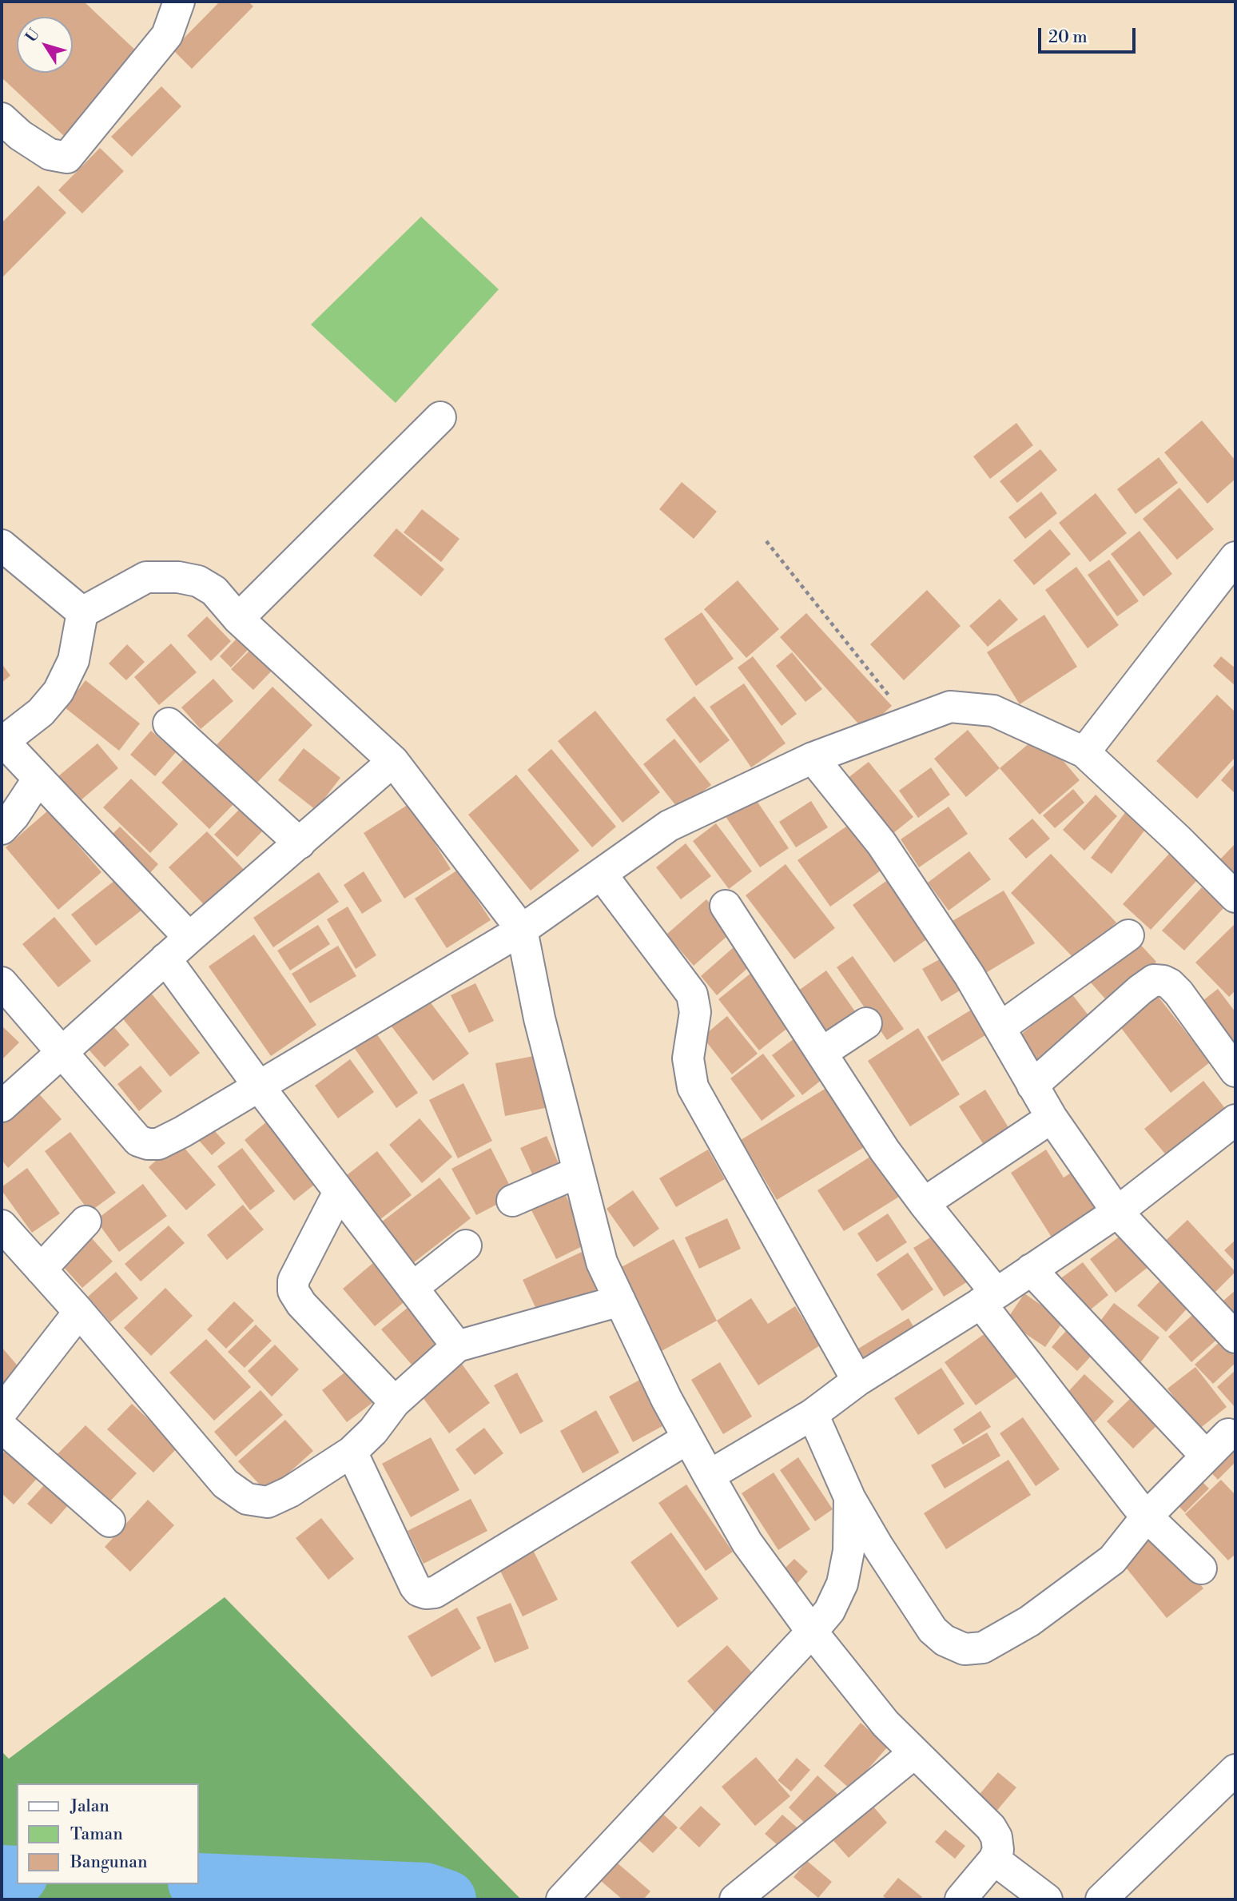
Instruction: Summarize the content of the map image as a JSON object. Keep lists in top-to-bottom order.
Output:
{
  "legend": ["Jalan", "Taman", "Bangunan"],
  "scale_bar": "20 m",
  "north": "top left"
}
